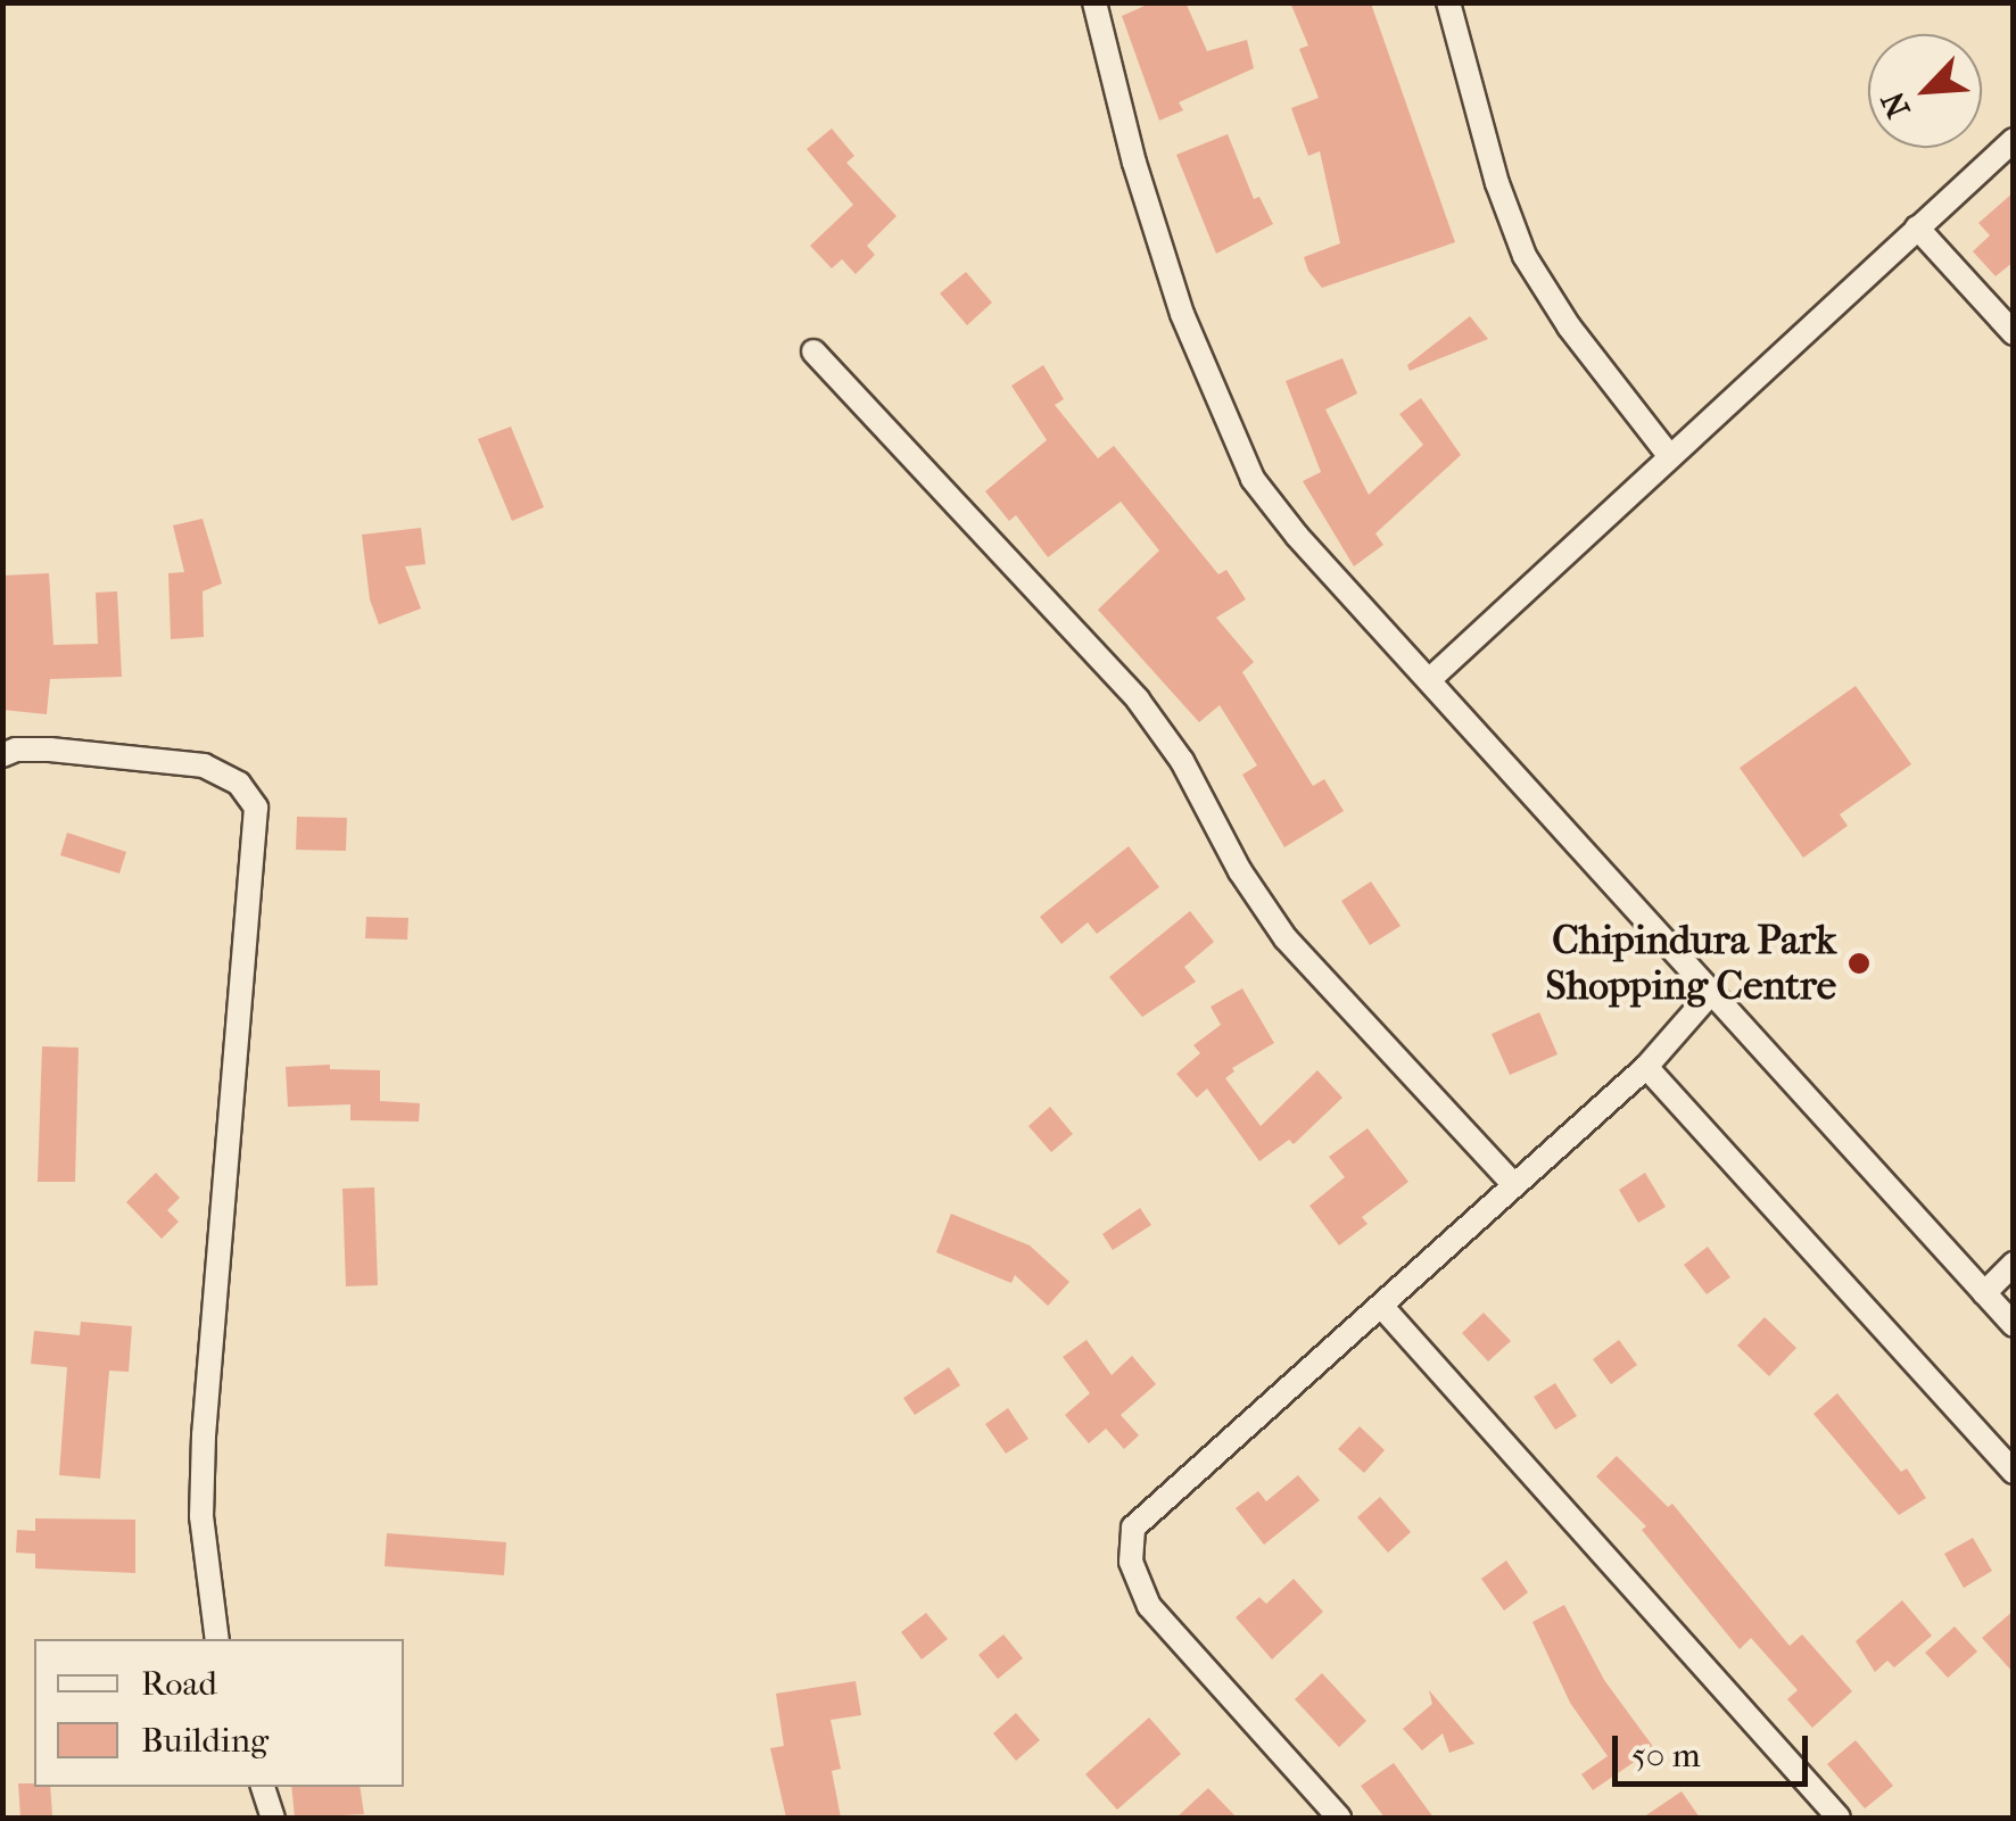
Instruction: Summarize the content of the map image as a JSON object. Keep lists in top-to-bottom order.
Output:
{
  "places": ["Chipindura Park Shopping Centre"],
  "legend": ["Road", "Building"],
  "scale_bar": "50 m",
  "north": "bottom left"
}
